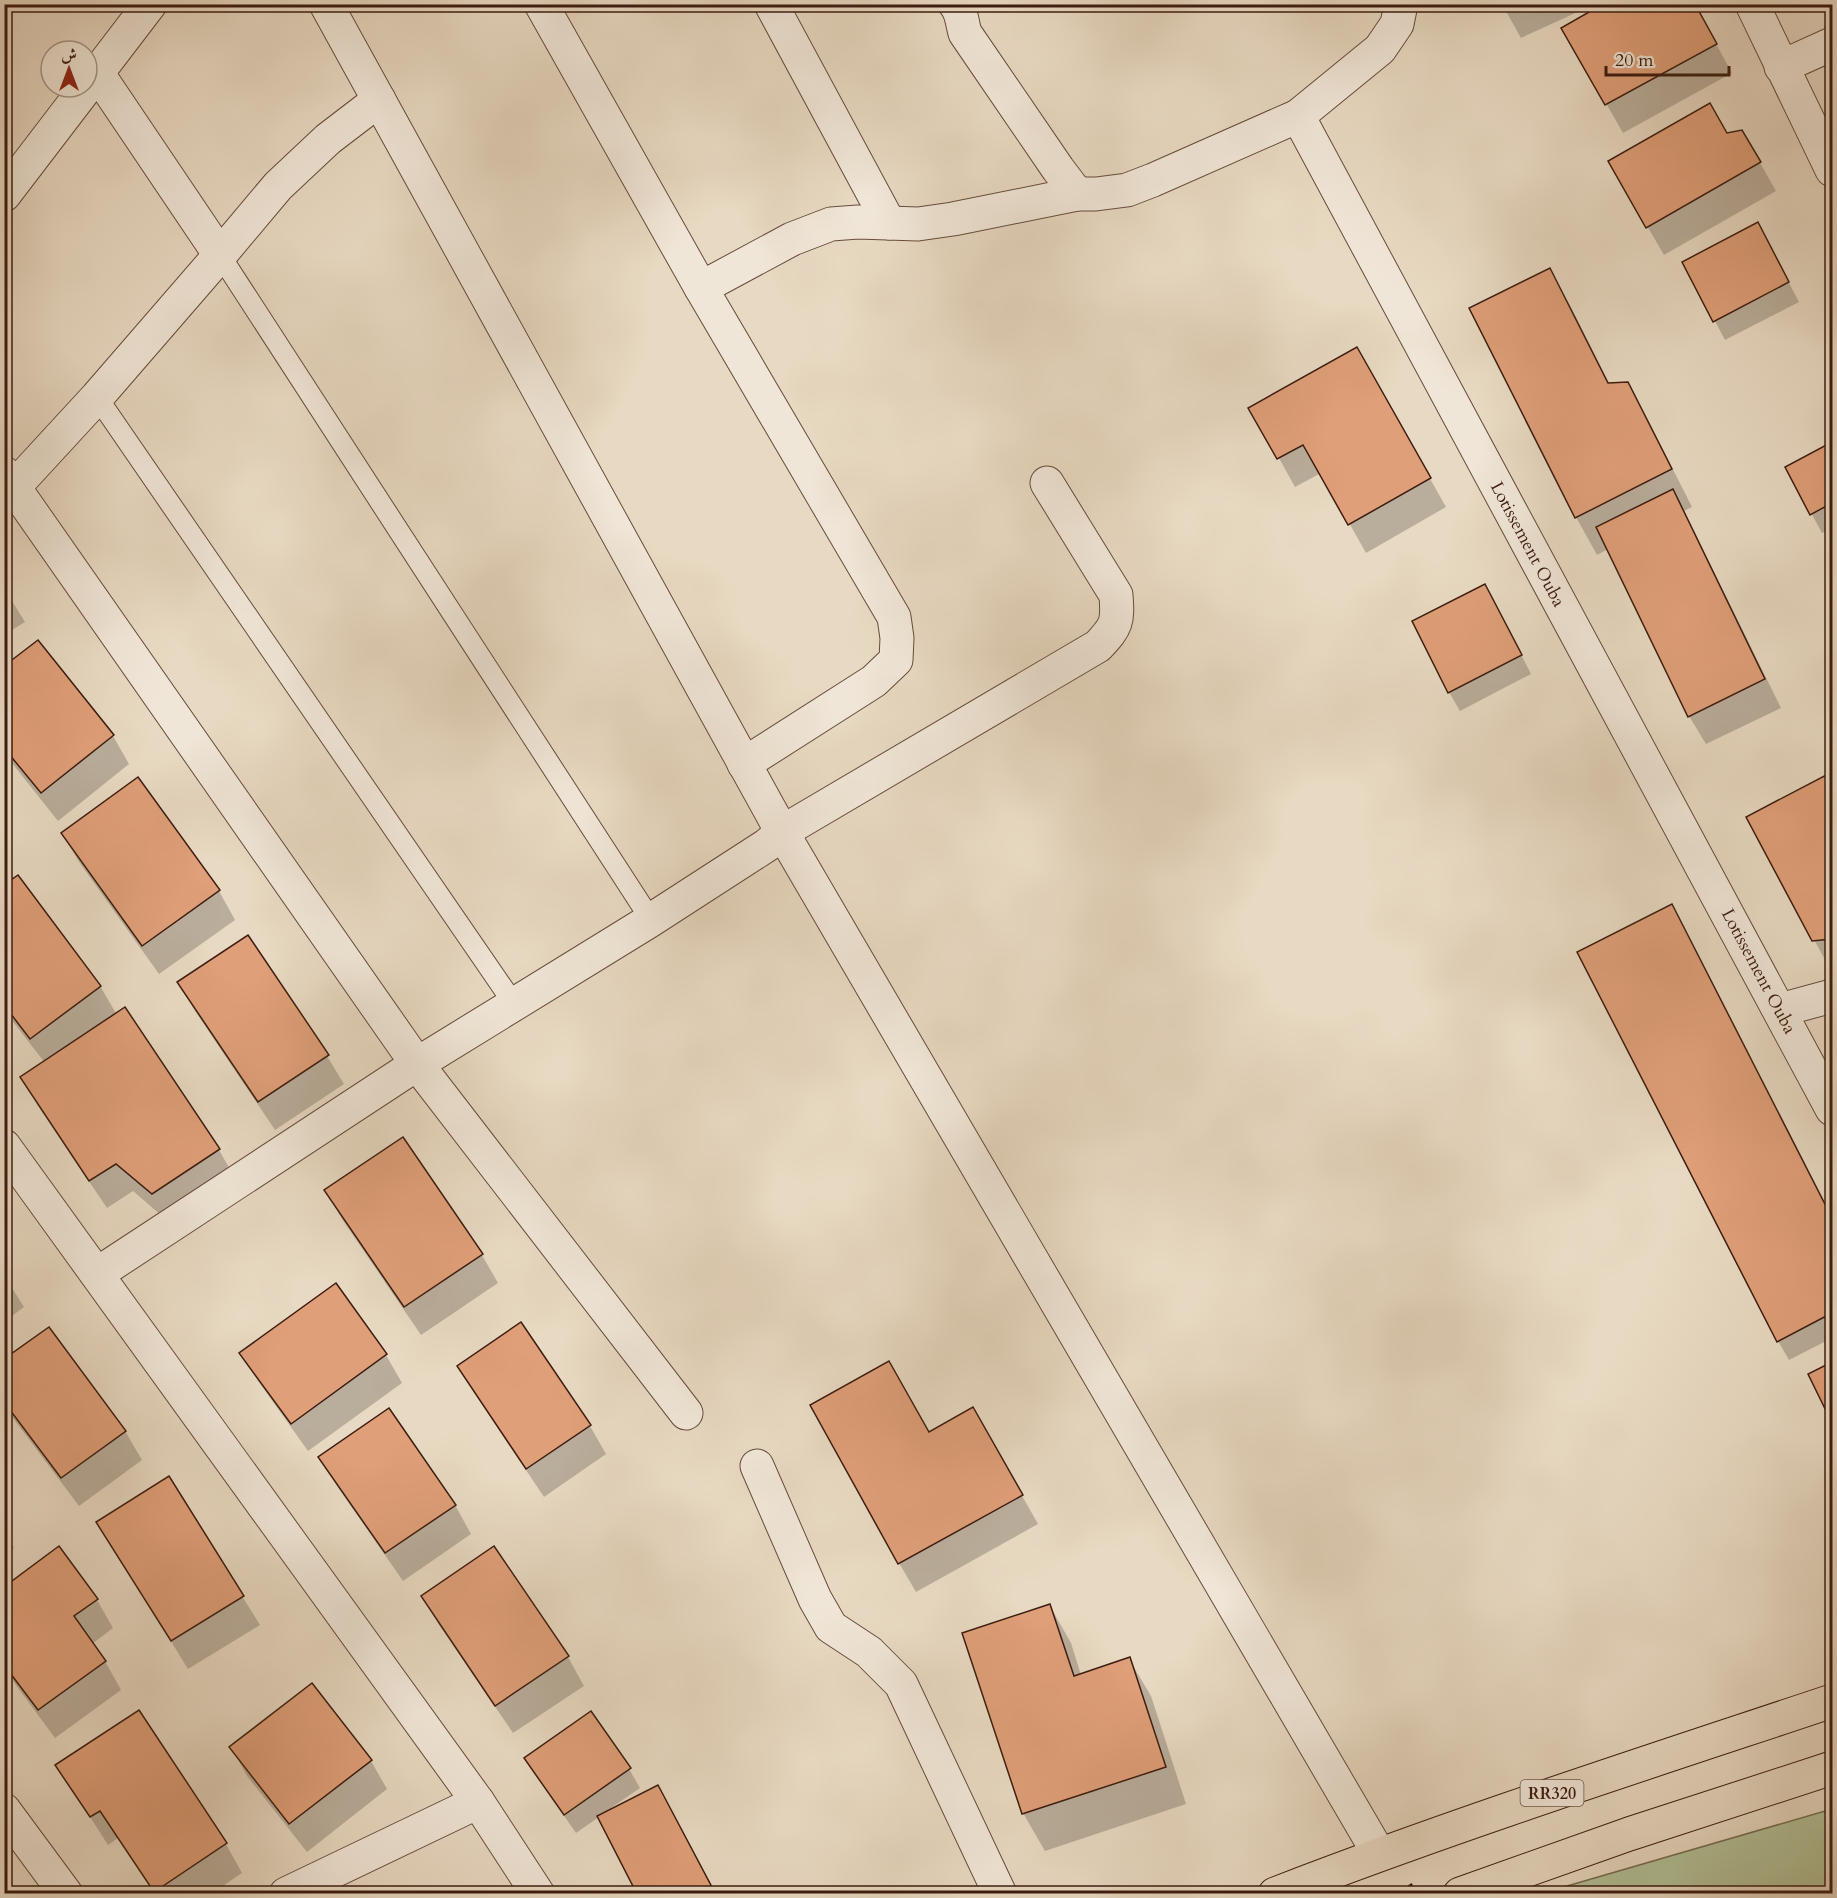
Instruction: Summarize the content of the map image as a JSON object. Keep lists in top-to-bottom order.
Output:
{
  "streets": {
    "main road": ["RR320"],
    "street": ["Lotissement Ouba"]
  },
  "scale_bar": "20 m",
  "north": "top"
}
